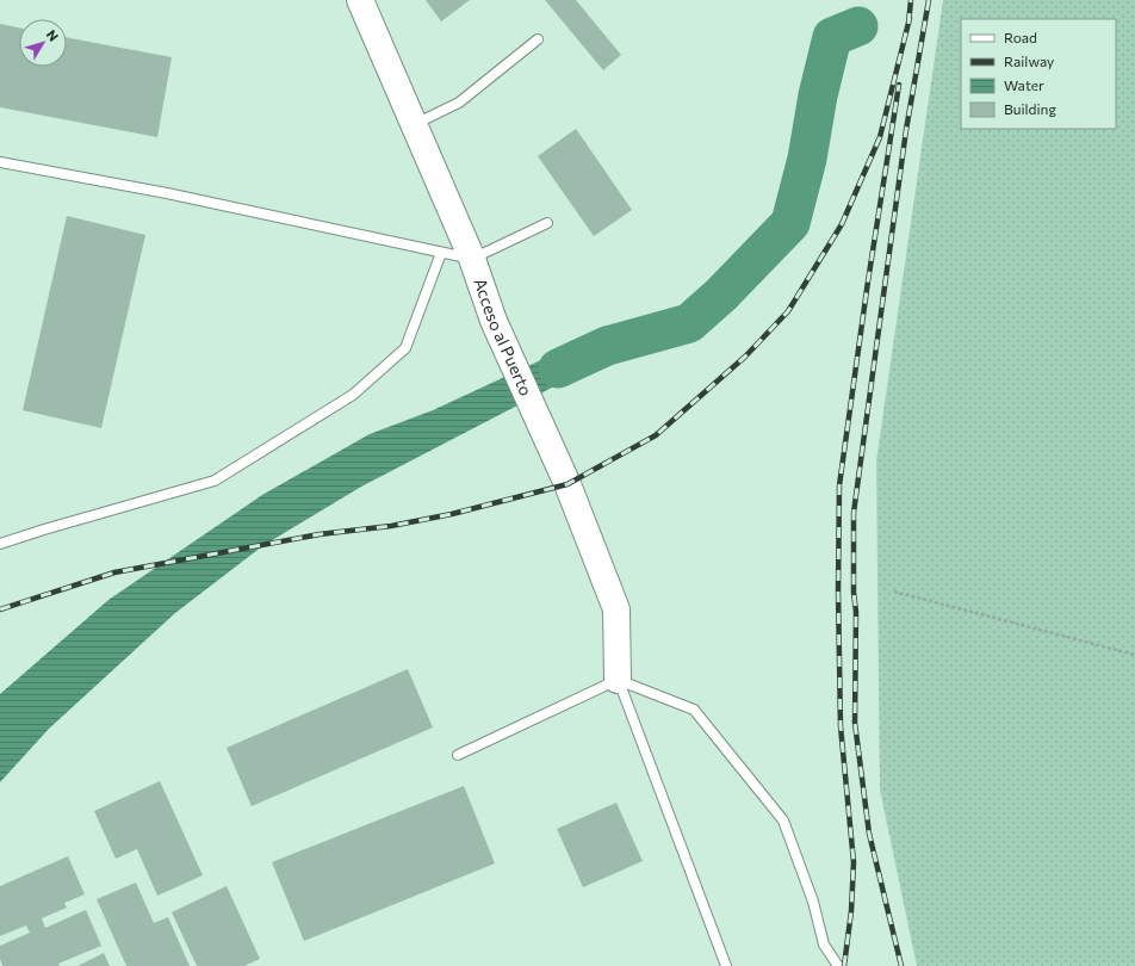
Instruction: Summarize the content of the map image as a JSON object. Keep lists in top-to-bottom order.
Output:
{
  "streets": {
    "main road": ["Acceso al Puerto"]
  },
  "legend": [
    "Road",
    "Railway",
    "Water",
    "Building"
  ],
  "north": "top right"
}
